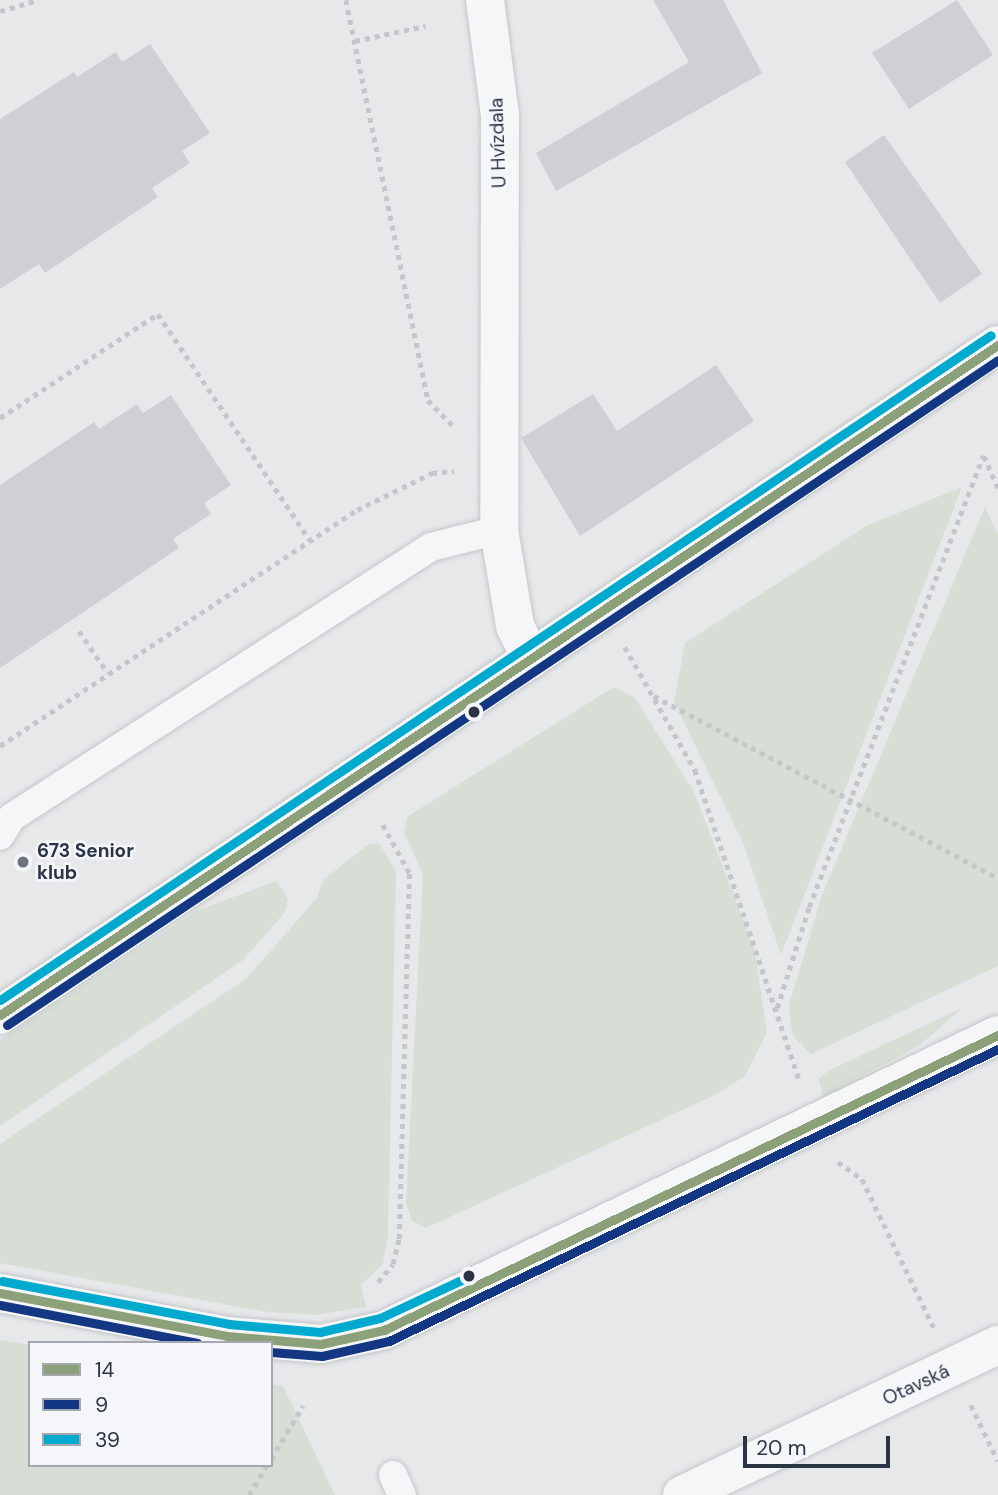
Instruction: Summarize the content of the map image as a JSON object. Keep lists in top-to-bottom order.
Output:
{
  "streets": {
    "street": ["U Hvízdala", "Otavská"]
  },
  "places": ["673 Senior klub"],
  "lines": ["transit line 39", "transit line 14", "transit line 9"],
  "legend": ["14", "9", "39"],
  "scale_bar": "20 m"
}
